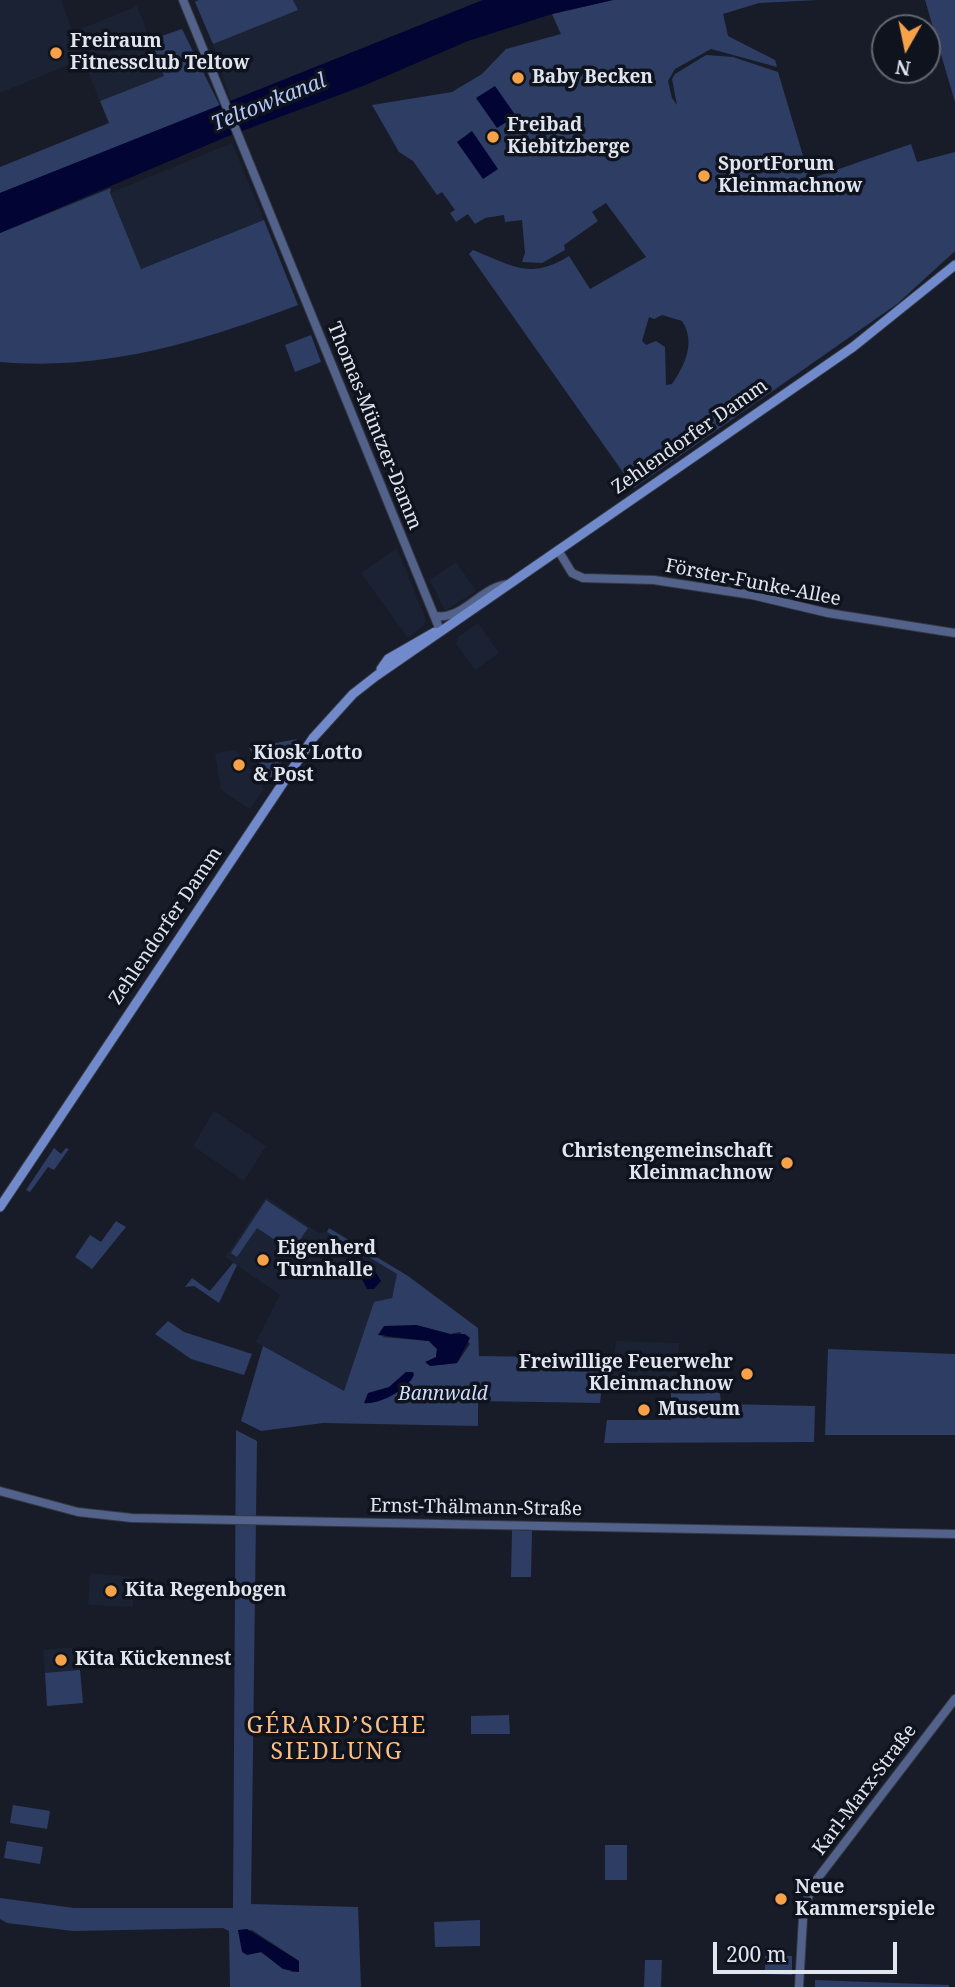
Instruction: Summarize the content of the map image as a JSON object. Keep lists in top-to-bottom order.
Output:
{
  "streets": {
    "main road": ["Zehlendorfer Damm"],
    "street": [
      "Thomas-Müntzer-Damm",
      "Förster-Funke-Allee",
      "Ernst-Thälmann-Straße",
      "Karl-Marx-Straße"
    ]
  },
  "crossings": [
    ["Thomas-Müntzer-Damm", "Zehlendorfer Damm"],
    ["Zehlendorfer Damm", "Förster-Funke-Allee"]
  ],
  "districts": ["GÉRARD’SCHE SIEDLUNG"],
  "water": ["Teltowkanal"],
  "parks": ["Bannwald"],
  "places": [
    "Freiraum Fitnessclub Teltow",
    "Baby Becken",
    "Freibad Kiebitzberge",
    "SportForum Kleinmachnow",
    "Kiosk Lotto & Post",
    "Christengemeinschaft Kleinmachnow",
    "Eigenherd Turnhalle",
    "Freiwillige Feuerwehr Kleinmachnow",
    "Museum",
    "Kita Regenbogen",
    "Kita Kückennest",
    "Neue Kammerspiele"
  ],
  "scale_bar": "200 m",
  "north": "bottom"
}
